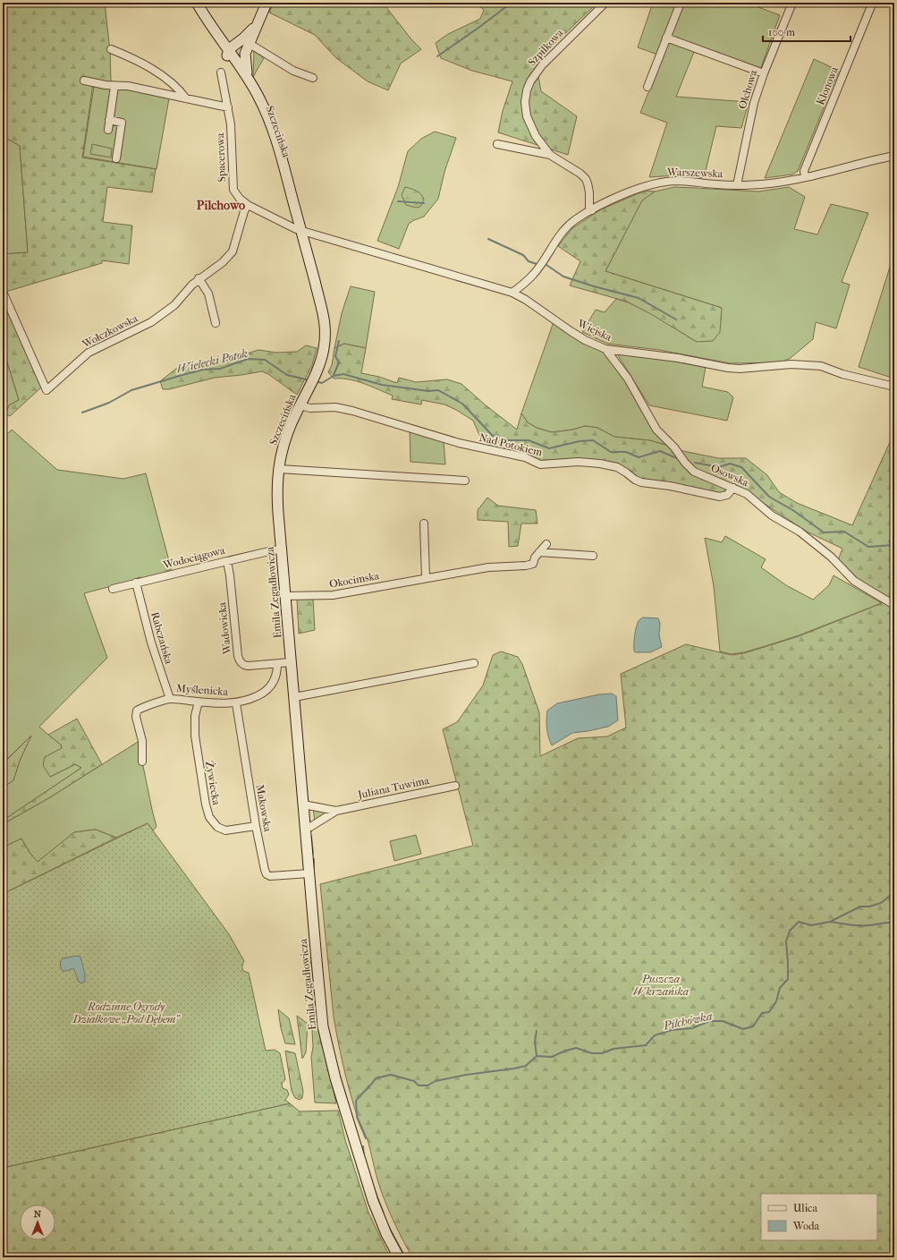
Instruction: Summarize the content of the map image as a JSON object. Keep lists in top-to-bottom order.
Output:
{
  "streets": {
    "main road": ["Szczecińska", "Emila Zegadłowicza"],
    "street": [
      "Szpilkowa",
      "Klonowa",
      "Olchowa",
      "Spacerowa",
      "Warszewska",
      "Wiejska",
      "Wołczkowska",
      "Nad Potokiem",
      "Osowska",
      "Wodociągowa",
      "Okocimska",
      "Wadowicka",
      "Rabczańska",
      "Myślenicka",
      "Żywiecka",
      "Juliana Tuwima",
      "Makowska"
    ]
  },
  "crossings": [
    ["Szpilkowa", "Warszewska"],
    ["Klonowa", "Warszewska"],
    ["Olchowa", "Warszewska"],
    ["Szczecińska", "Spacerowa"],
    ["Szczecińska", "Wiejska"],
    ["Szczecińska", "Nad Potokiem"],
    ["Szczecińska", "Emila Zegadłowicza"],
    ["Spacerowa", "Wiejska"],
    ["Spacerowa", "Wołczkowska"],
    ["Warszewska", "Wiejska"],
    ["Wiejska", "Osowska"],
    ["Nad Potokiem", "Osowska"],
    ["Wodociągowa", "Emila Zegadłowicza"],
    ["Wodociągowa", "Wadowicka"],
    ["Wodociągowa", "Rabczańska"],
    ["Okocimska", "Emila Zegadłowicza"],
    ["Emila Zegadłowicza", "Wadowicka"],
    ["Emila Zegadłowicza", "Juliana Tuwima"],
    ["Emila Zegadłowicza", "Makowska"],
    ["Wadowicka", "Myślenicka"],
    ["Rabczańska", "Myślenicka"],
    ["Myślenicka", "Żywiecka"],
    ["Myślenicka", "Makowska"],
    ["Żywiecka", "Makowska"]
  ],
  "districts": ["Pilchowo"],
  "water": ["Wielecki Potok", "Pilchówka"],
  "parks": ["Puszcza Wkrzańska", "Rodzinne Ogrody Działkowe „Pod Dębem”"],
  "legend": ["Ulica", "Woda"],
  "scale_bar": "100 m",
  "north": "top"
}
